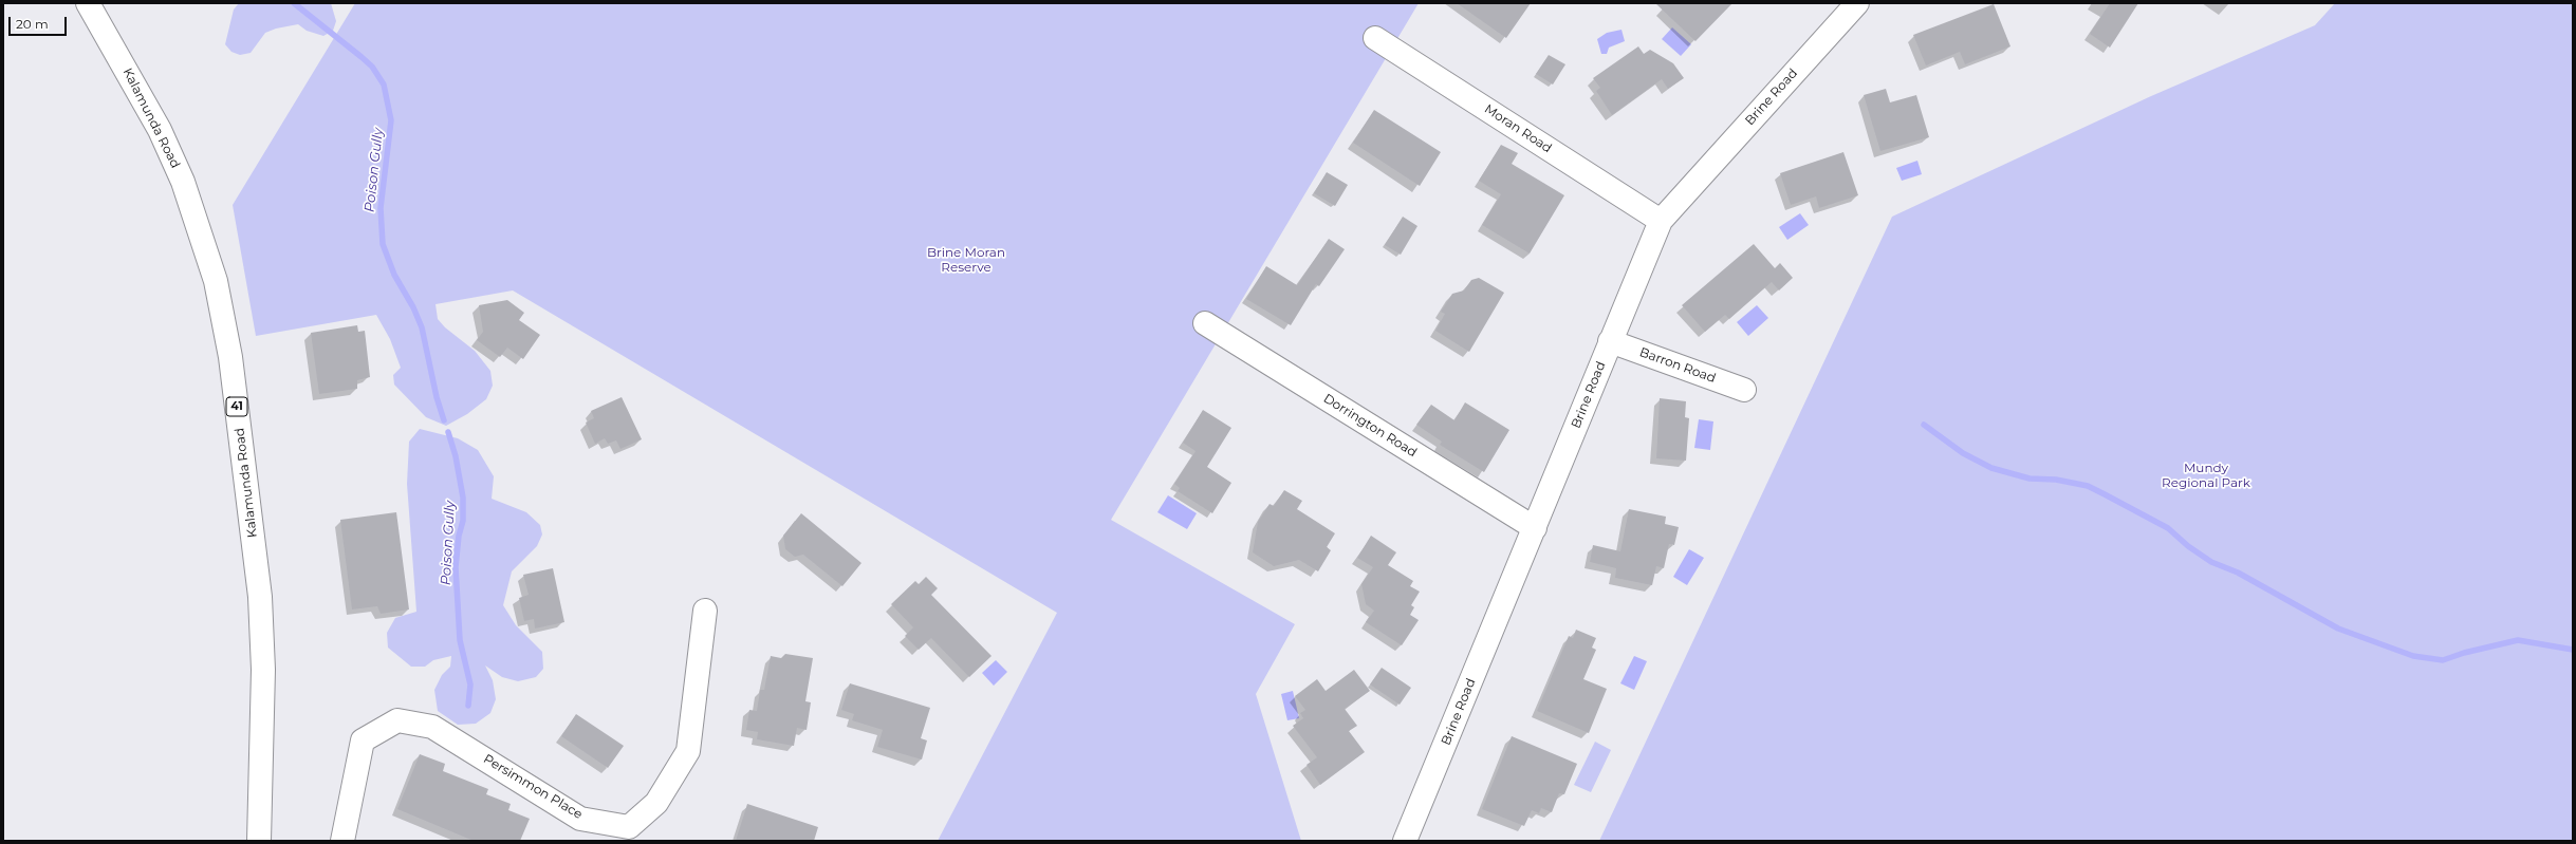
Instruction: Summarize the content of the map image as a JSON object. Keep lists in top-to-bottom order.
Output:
{
  "streets": {
    "street": [
      "Brine Road",
      "Kalamunda Road",
      "Moran Road",
      "Barron Road",
      "41",
      "Dorrington Road",
      "Persimmon Place"
    ]
  },
  "crossings": [
    ["Brine Road", "Moran Road"],
    ["Brine Road", "Barron Road"],
    ["Brine Road", "Dorrington Road"]
  ],
  "water": ["Poison Gully"],
  "parks": ["Brine Moran Reserve", "Mundy Regional Park"],
  "scale_bar": "20 m"
}
